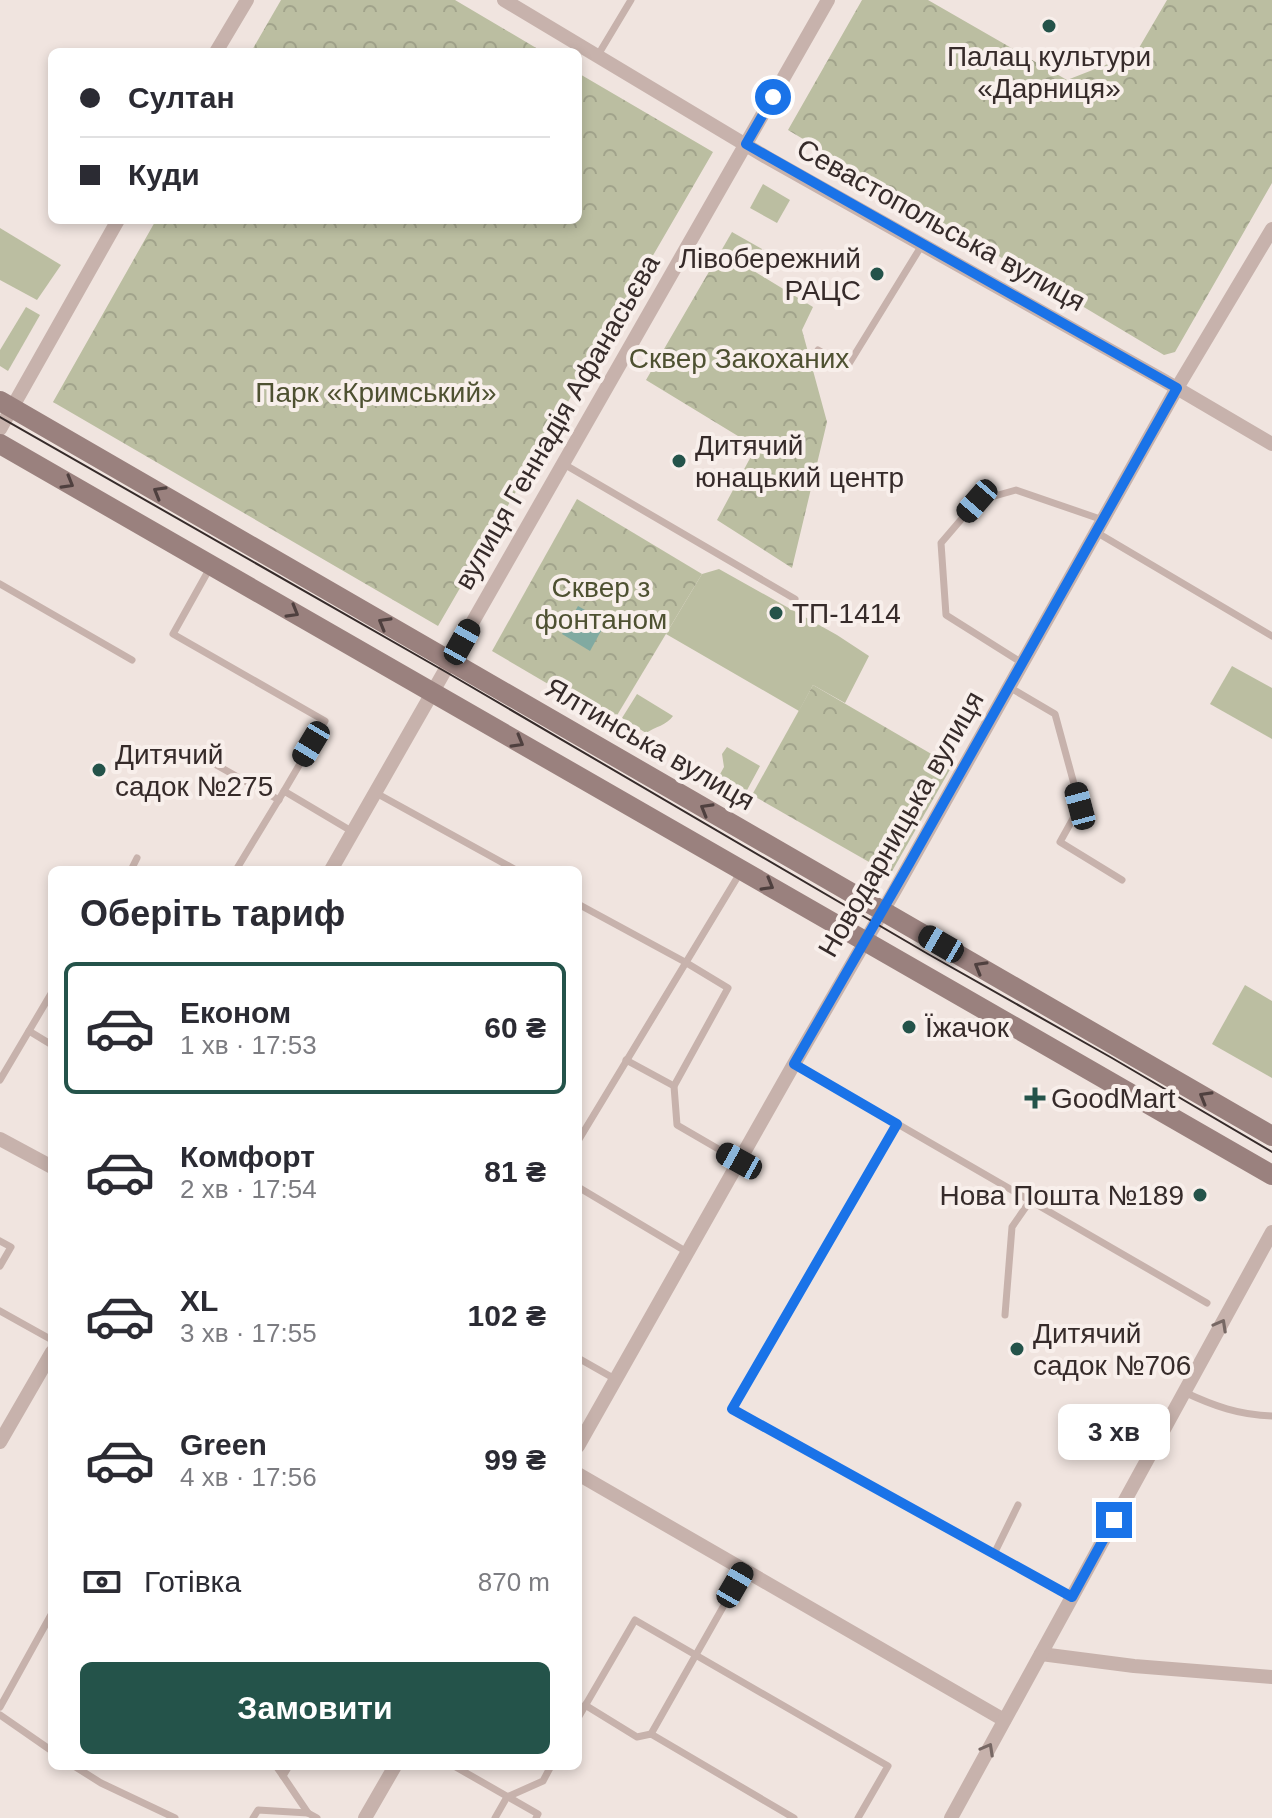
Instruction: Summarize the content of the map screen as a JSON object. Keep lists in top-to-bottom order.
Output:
{
  "streets": {
    "street": [
      "Севастопольська вулиця",
      "вулиця Геннадія Афанасьєва",
      "Ялтинська вулиця",
      "Новодарницька вулиця"
    ]
  },
  "crossings": [
    ["Севастопольська вулиця", "вулиця Геннадія Афанасьєва"],
    ["Севастопольська вулиця", "Новодарницька вулиця"],
    ["вулиця Геннадія Афанасьєва", "Ялтинська вулиця"],
    ["Ялтинська вулиця", "Новодарницька вулиця"]
  ],
  "parks": ["Сквер Закоханих", "Парк «Кримський»", "Сквер з фонтаном"],
  "places": {
    "other": [
      "Палац культури «Дарниця»",
      "Лівобережний РАЦС",
      "Дитячий юнацький центр",
      "ТП-1414",
      "Дитячий садок №275",
      "Їжачок",
      "Нова Пошта №189",
      "Дитячий садок №706"
    ],
    "health": ["GoodMart"]
  },
  "page": {
    "banner": ["Султан", "Куди"],
    "heading": "Оберіть тариф",
    "list": [
      {
        "name": "Економ",
        "note": "1 хв · 17:53",
        "value": "60 ₴"
      },
      {
        "name": "Комфорт",
        "note": "2 хв · 17:54",
        "value": "81 ₴"
      },
      {
        "name": "XL",
        "note": "3 хв · 17:55",
        "value": "102 ₴"
      },
      {
        "name": "Green",
        "note": "4 хв · 17:56",
        "value": "99 ₴"
      }
    ],
    "bubble": "3 хв",
    "pay": ["Готівка", "870 m"],
    "buttons": "Замовити"
  }
}
